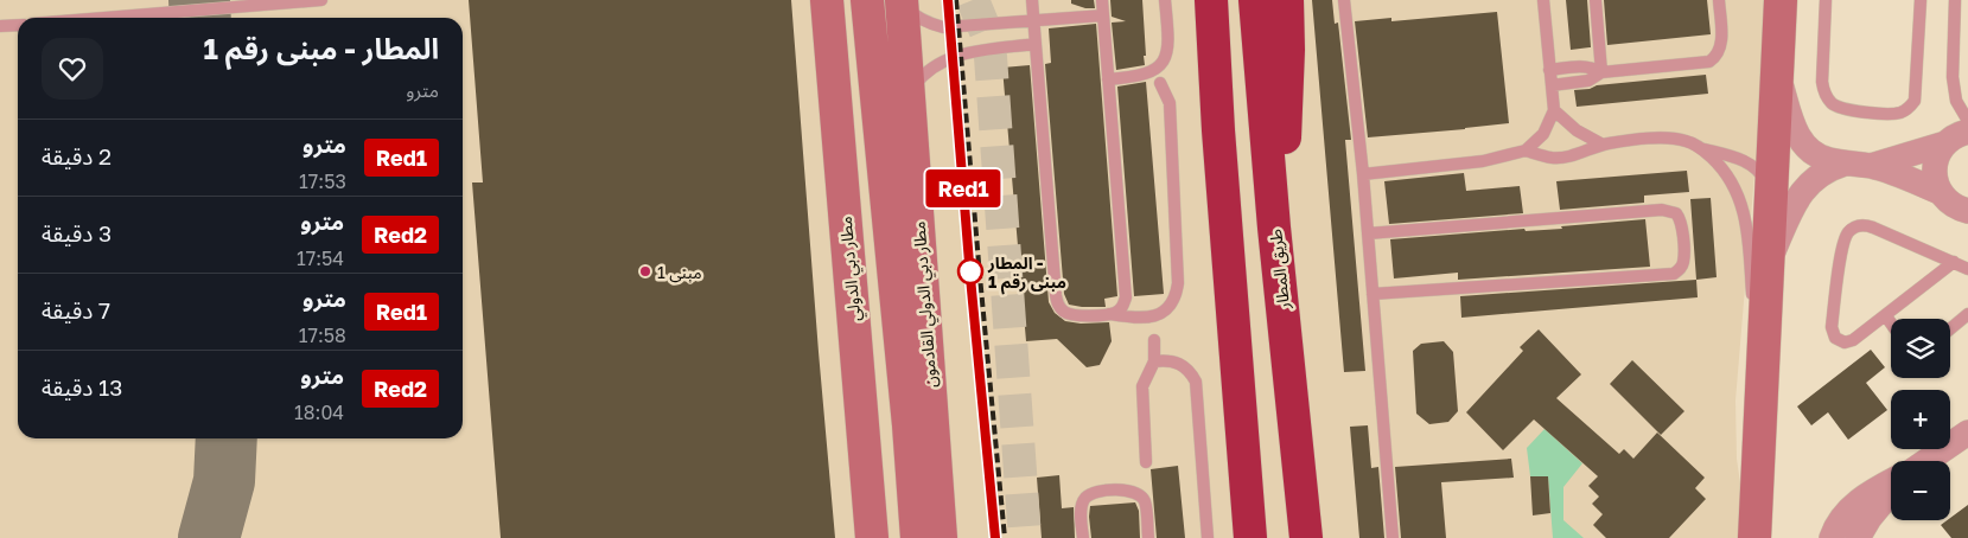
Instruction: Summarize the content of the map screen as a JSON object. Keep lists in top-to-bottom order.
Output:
{
  "streets": {
    "highway": ["طريق المطار"],
    "main road": ["مطار دبي الدولي", "مطار دبي الدولي القادمون"]
  },
  "places": ["مبنى 1", "المطار - مبنى رقم 1"],
  "lines": ["metro line Red1"],
  "page": {
    "on_map": "Red1",
    "heading": ["المطار - مبنى رقم 1", "مترو"],
    "list": [
      {
        "mark": "Red1",
        "name": "مترو",
        "note": "17:53",
        "value": "2 دقيقة"
      },
      {
        "mark": "Red2",
        "name": "مترو",
        "note": "17:54",
        "value": "3 دقيقة"
      },
      {
        "mark": "Red1",
        "name": "مترو",
        "note": "17:58",
        "value": "7 دقيقة"
      },
      {
        "mark": "Red2",
        "name": "مترو",
        "note": "18:04",
        "value": "13 دقيقة"
      }
    ],
    "map_buttons": ["+", "−"]
  }
}
